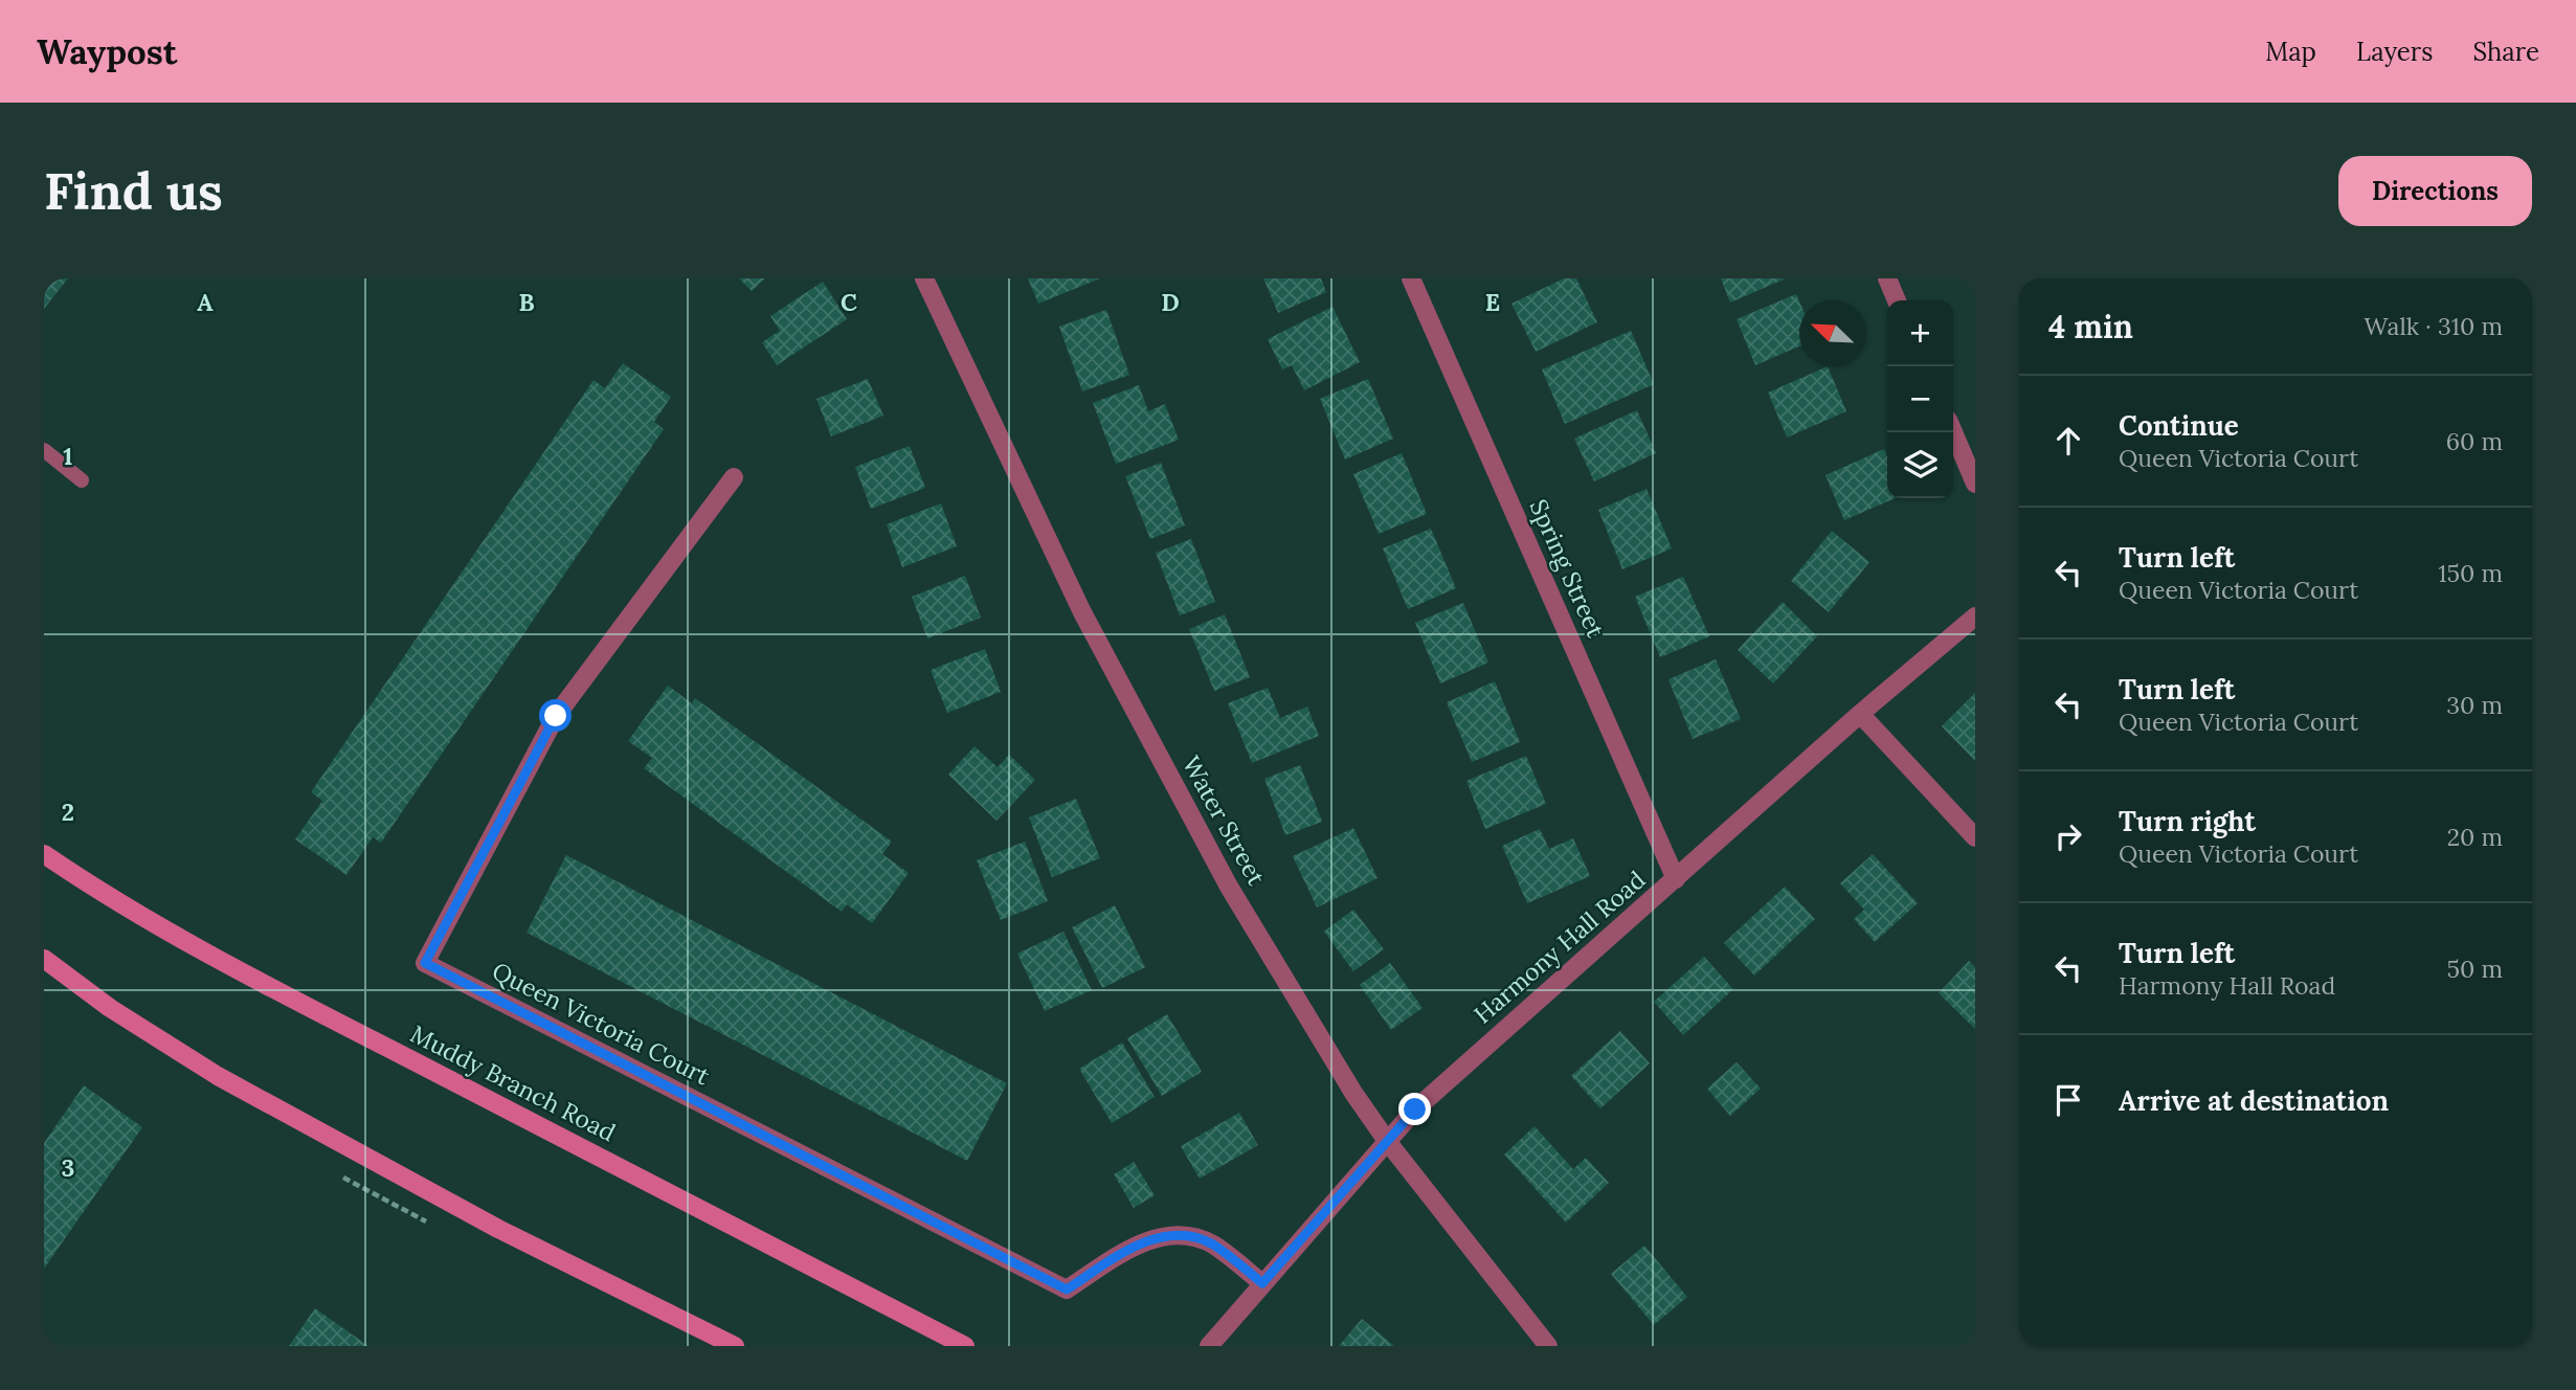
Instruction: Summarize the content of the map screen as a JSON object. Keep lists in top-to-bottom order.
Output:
{
  "streets": {
    "main road": ["Muddy Branch Road"],
    "street": [
      "Spring Street",
      "Water Street",
      "Harmony Hall Road",
      "Queen Victoria Court"
    ]
  },
  "crossings": [
    ["Spring Street", "Harmony Hall Road"],
    ["Water Street", "Harmony Hall Road"],
    ["Harmony Hall Road", "Queen Victoria Court"]
  ],
  "north": "top left",
  "page": {
    "header": "Waypost",
    "nav": ["Map", "Layers", "Share"],
    "buttons": "Directions",
    "title": "Find us",
    "heading": ["4 min", "Walk · 310 m"],
    "map_buttons": ["+", "−"],
    "list": [
      ["Continue", "Queen Victoria Court", "60 m"],
      ["Turn left", "Queen Victoria Court", "150 m"],
      ["Turn left", "Queen Victoria Court", "30 m"],
      ["Turn right", "Queen Victoria Court", "20 m"],
      ["Turn left", "Harmony Hall Road", "50 m"],
      "Arrive at destination"
    ]
  },
  "grid": {
    "columns": [
      "A",
      "B",
      "C",
      "D",
      "E"
    ],
    "rows": ["1", "2", "3"]
  }
}
